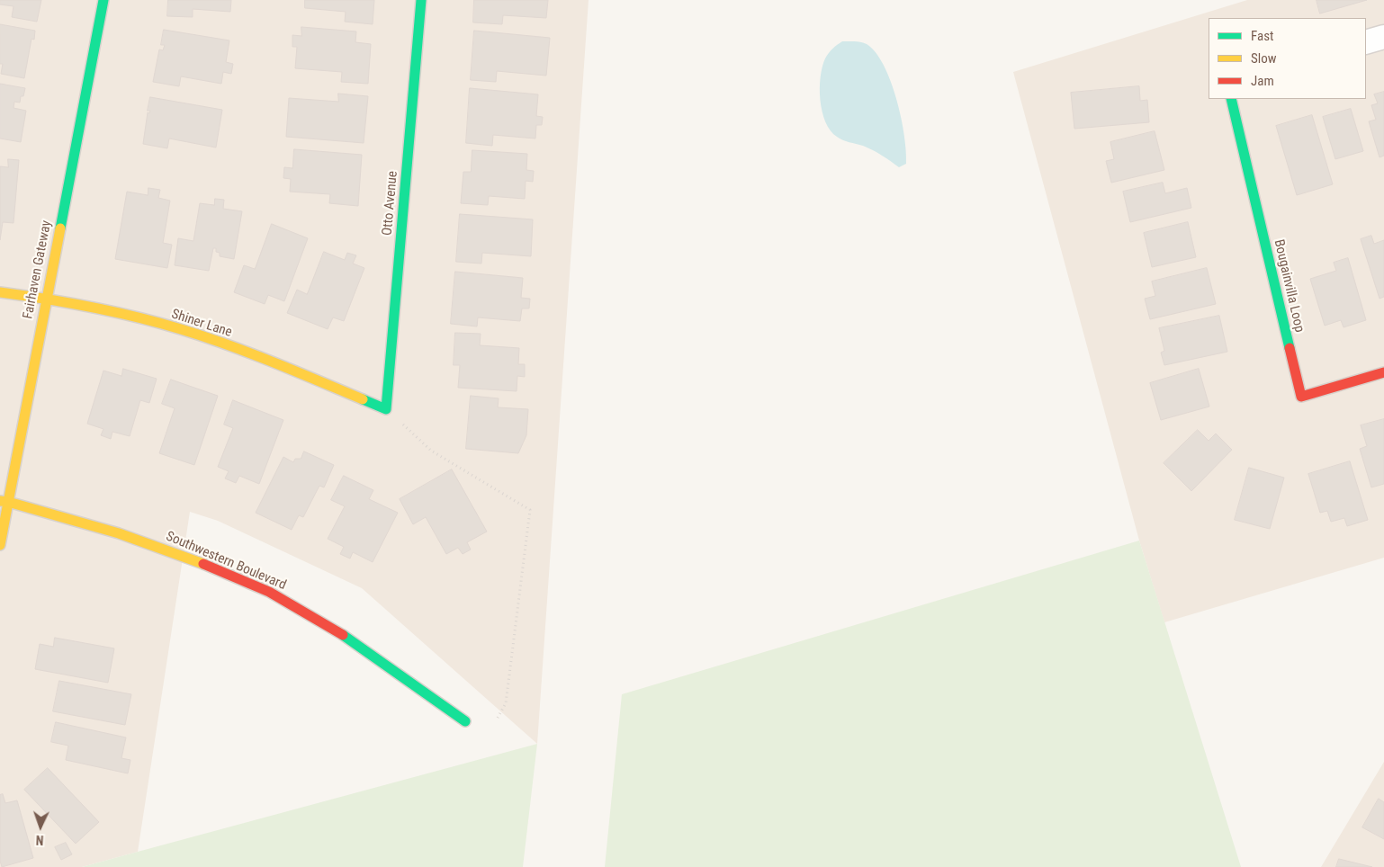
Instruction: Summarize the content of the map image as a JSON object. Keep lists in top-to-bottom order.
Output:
{
  "streets": {
    "street": [
      "Otto Avenue",
      "Fairhaven Gateway",
      "Bougainvilla Loop",
      "Shiner Lane",
      "Southwestern Boulevard"
    ]
  },
  "crossings": [
    ["Otto Avenue", "Shiner Lane"],
    ["Fairhaven Gateway", "Shiner Lane"],
    ["Fairhaven Gateway", "Southwestern Boulevard"]
  ],
  "legend": ["Fast", "Slow", "Jam"],
  "north": "bottom"
}
